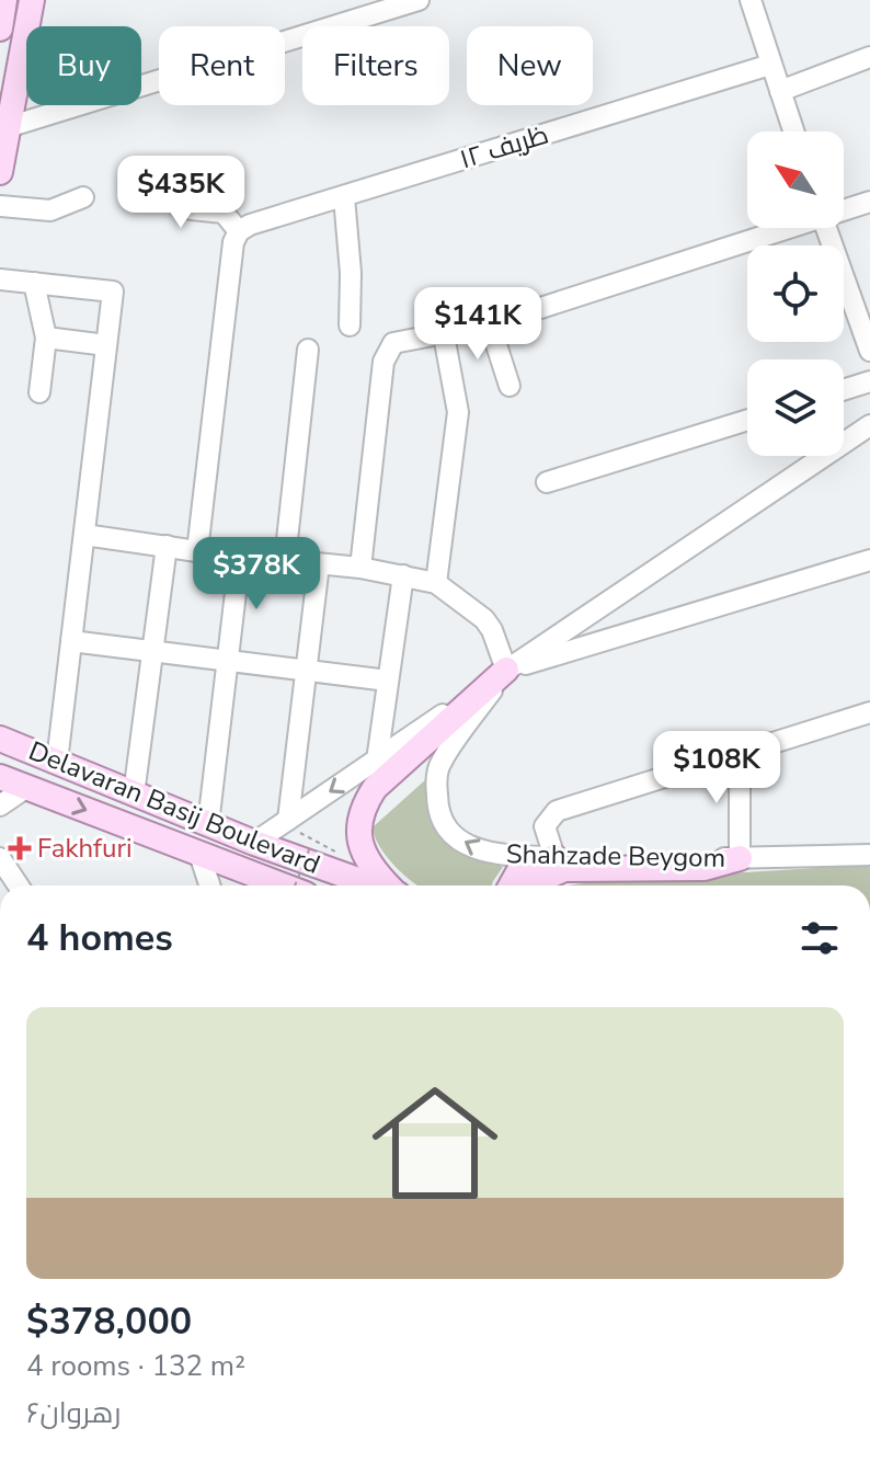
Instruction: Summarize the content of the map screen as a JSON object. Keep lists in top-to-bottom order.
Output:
{
  "streets": {
    "main road": ["Delavaran Basij Boulevard"],
    "street": ["ظریف ۱۲", "Shahzade Beygom"]
  },
  "places": {
    "health": ["Fakhfuri"]
  },
  "north": "top left",
  "page": {
    "chip": [
      "Buy",
      "Rent",
      "Filters",
      "New"
    ],
    "price": [
      "$435K",
      "$141K",
      "$378K",
      "$108K"
    ],
    "heading": "4 homes",
    "list": [
      {
        "name": "$378,000",
        "note": "4 rooms · 132 m² · رهروان۶"
      }
    ]
  }
}
